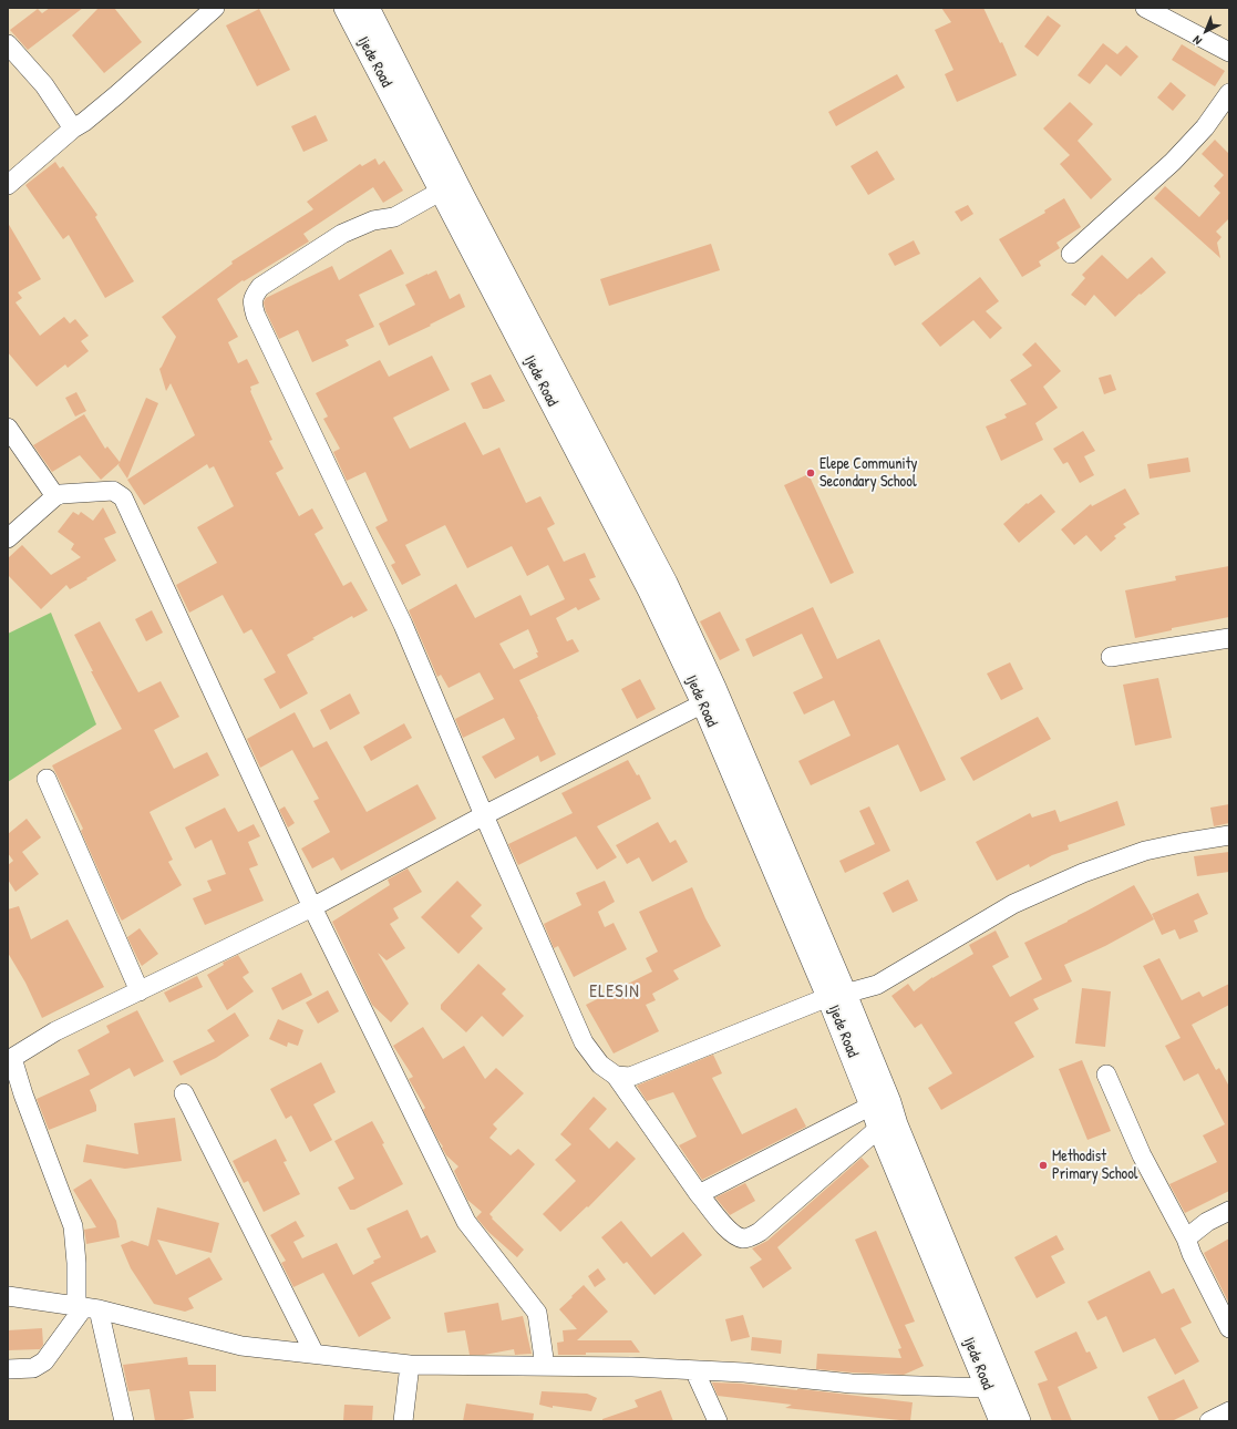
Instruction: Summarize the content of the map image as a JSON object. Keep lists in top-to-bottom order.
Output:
{
  "streets": {
    "main road": ["Ijede Road"]
  },
  "districts": ["ELESIN"],
  "places": ["Elepe Community Secondary School", "Methodist Primary School"],
  "north": "bottom left"
}
